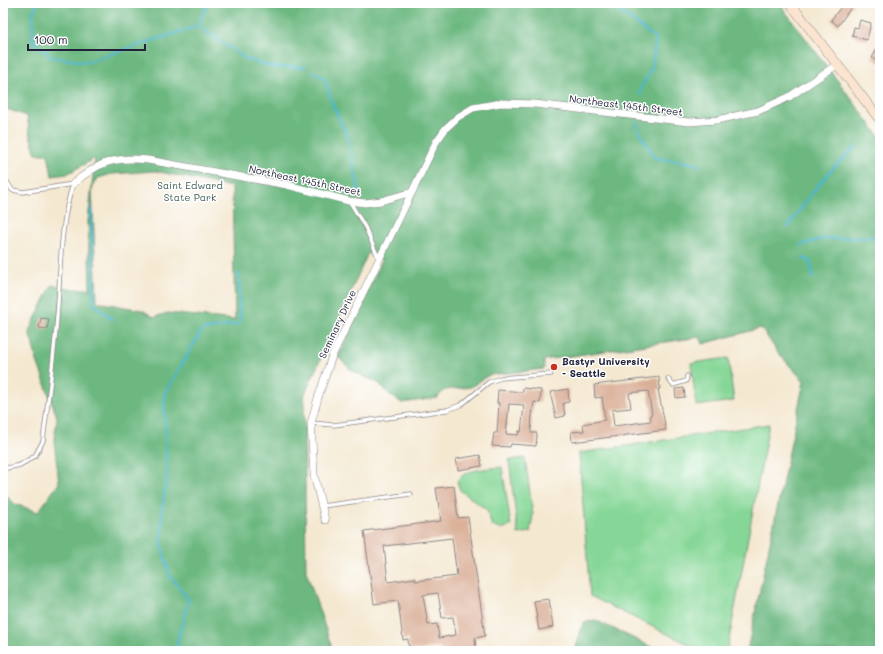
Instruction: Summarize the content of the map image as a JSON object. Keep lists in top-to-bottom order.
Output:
{
  "streets": {
    "street": ["Northeast 145th Street", "Seminary Drive"]
  },
  "crossings": [
    ["Northeast 145th Street", "Seminary Drive"]
  ],
  "parks": ["Saint Edward State Park"],
  "places": ["Bastyr University - Seattle"],
  "scale_bar": "100 m"
}
